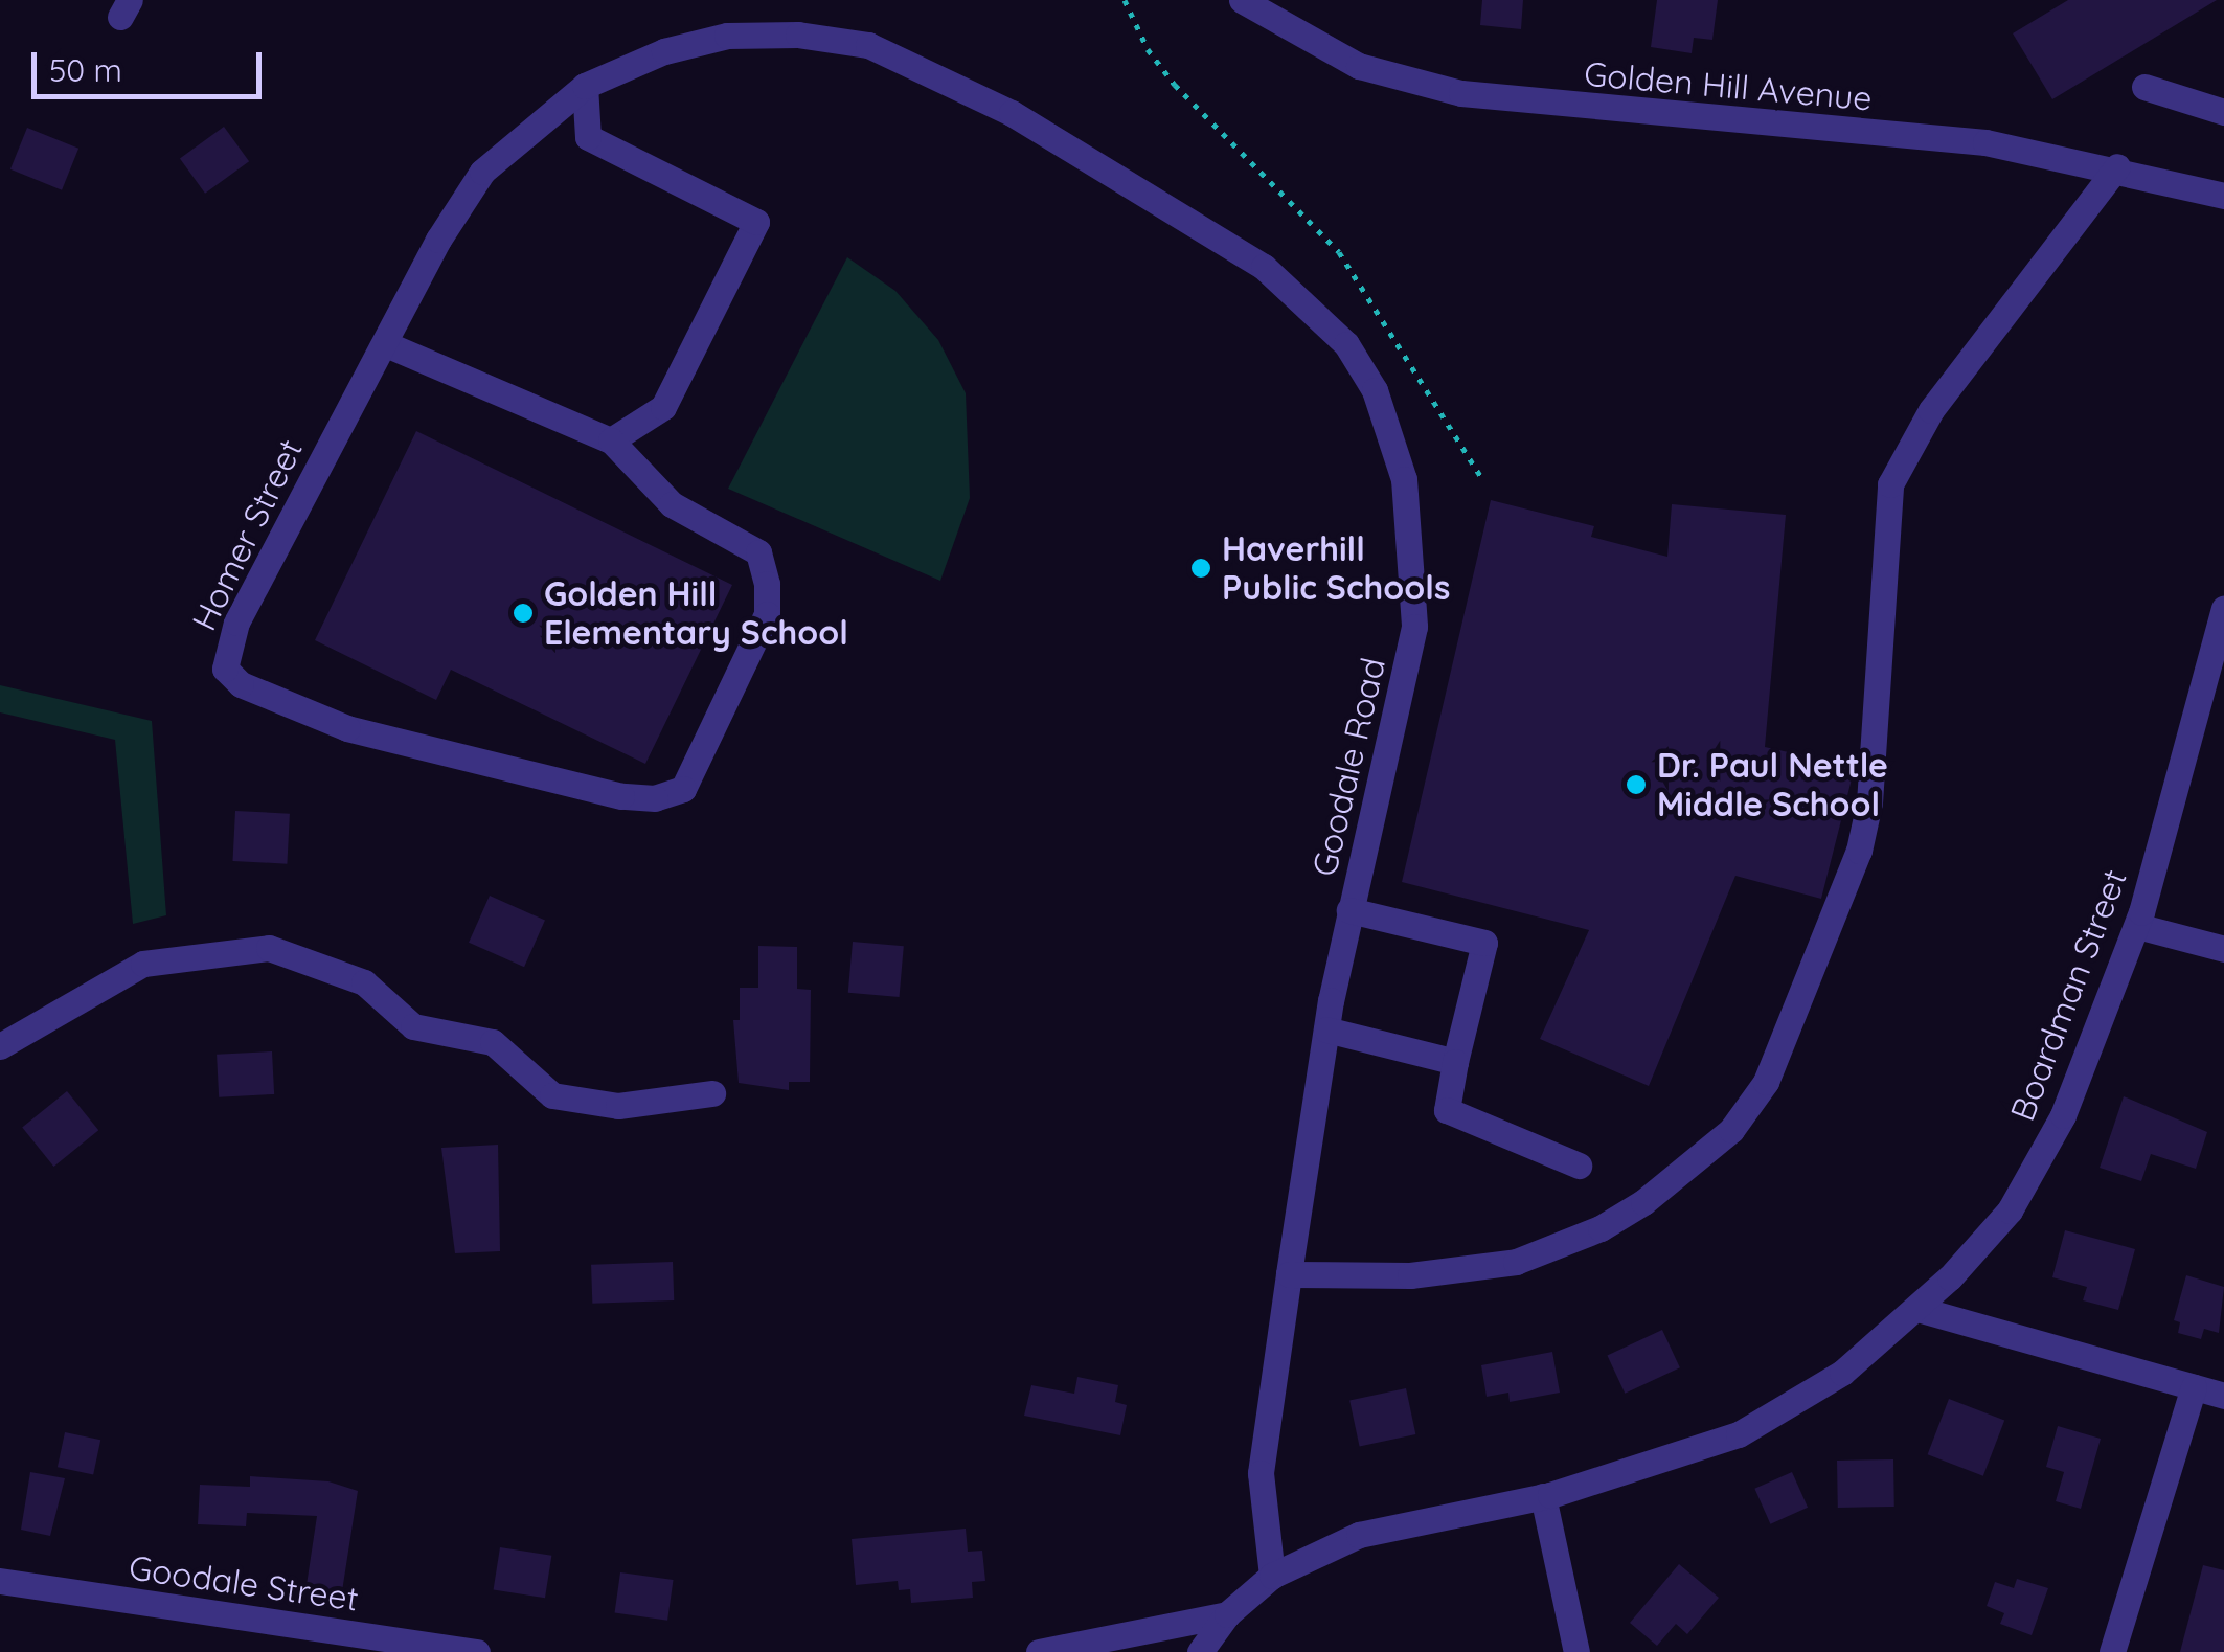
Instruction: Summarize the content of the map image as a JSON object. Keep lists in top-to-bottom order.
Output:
{
  "streets": {
    "street": [
      "Golden Hill Avenue",
      "Homer Street",
      "Goodale Road",
      "Boardman Street",
      "Goodale Street"
    ]
  },
  "crossings": [
    ["Homer Street", "Goodale Road"],
    ["Goodale Road", "Boardman Street"]
  ],
  "places": ["Haverhill Public Schools", "Golden Hill Elementary School", "Dr. Paul Nettle Middle School"],
  "scale_bar": "50 m"
}
